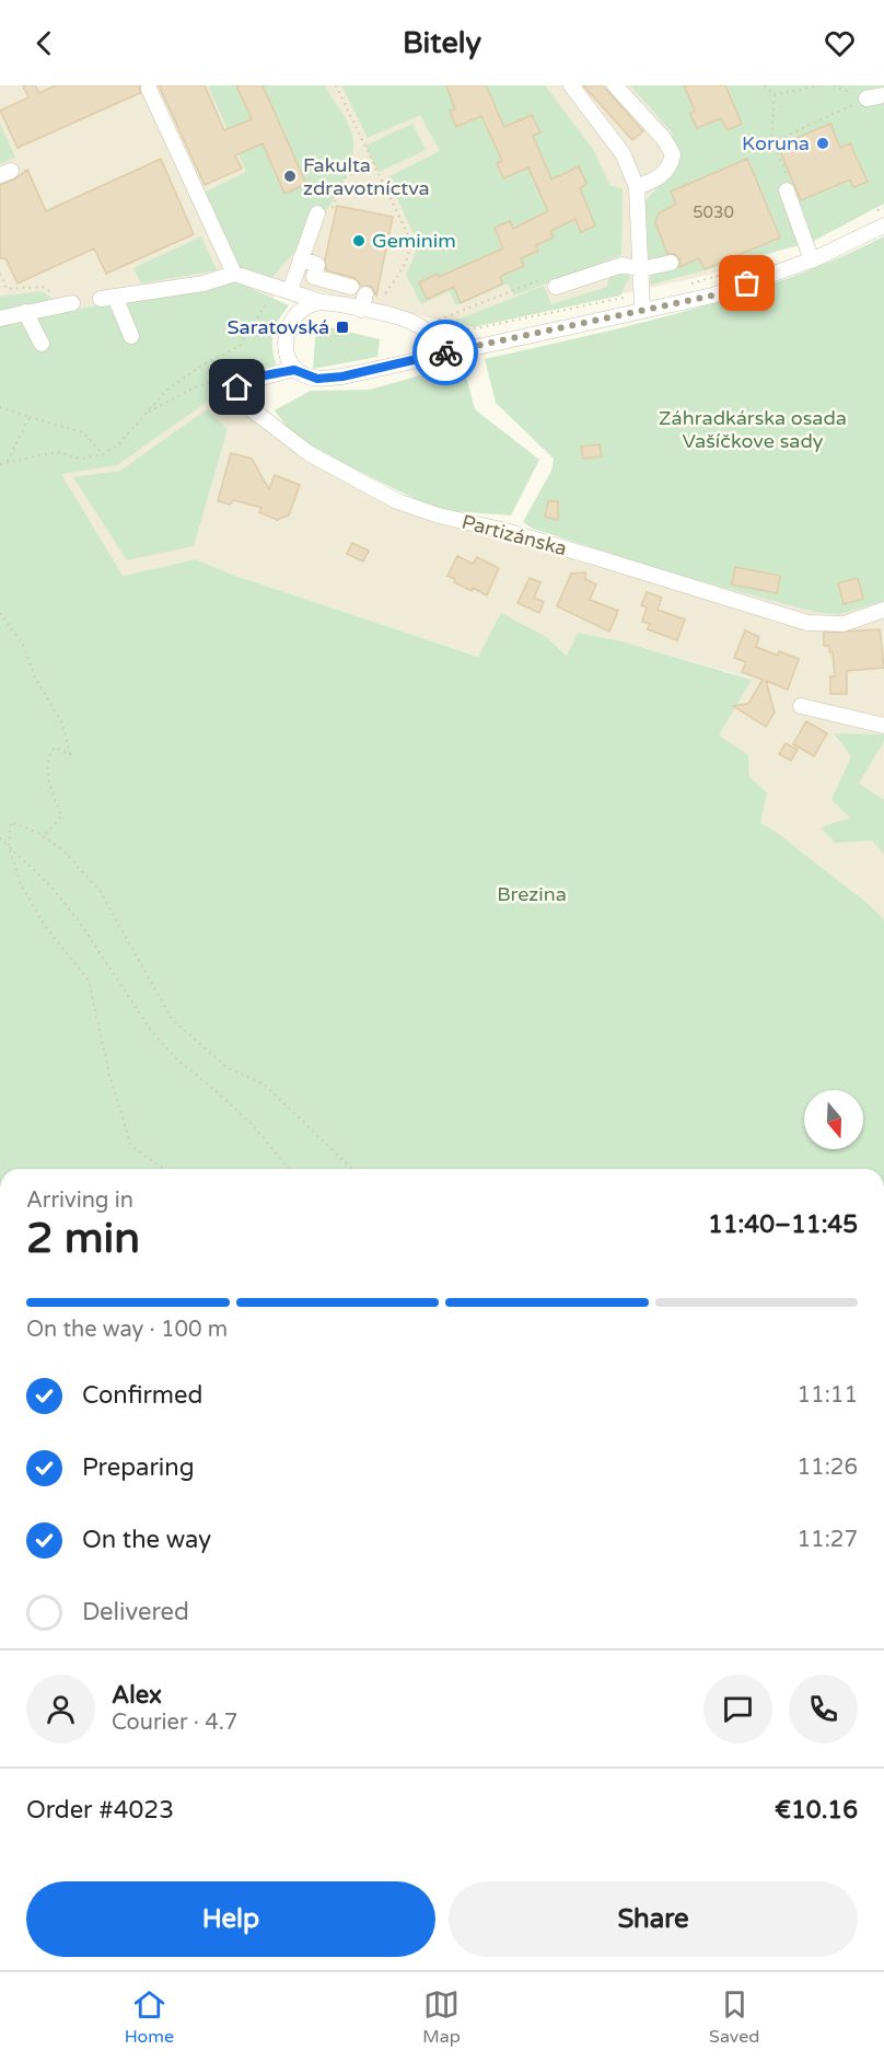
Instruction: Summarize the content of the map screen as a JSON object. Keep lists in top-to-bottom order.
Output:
{
  "streets": {
    "street": ["Partizánska"]
  },
  "parks": ["Záhradkárska osada Vašíčkove sady", "Brezina"],
  "places": {
    "other": ["Koruna", "Fakulta zdravotníctva", "Geminim"],
    "transit": ["Saratovská"]
  },
  "house_numbers": ["5030"],
  "north": "bottom",
  "page": {
    "header": "Bitely",
    "heading": ["2 min", "Arriving in", "11:40–11:45"],
    "panel": [
      "Alex",
      "Courier · 4.7",
      "Order #4023",
      "€10.16"
    ],
    "bar": "On the way · 100 m",
    "list": [
      ["Confirmed", "11:11"],
      ["Preparing", "11:26"],
      ["On the way", "11:27"],
      "Delivered"
    ],
    "buttons": ["Help", "Share"],
    "tabs": ["Home", "Map", "Saved"]
  }
}
